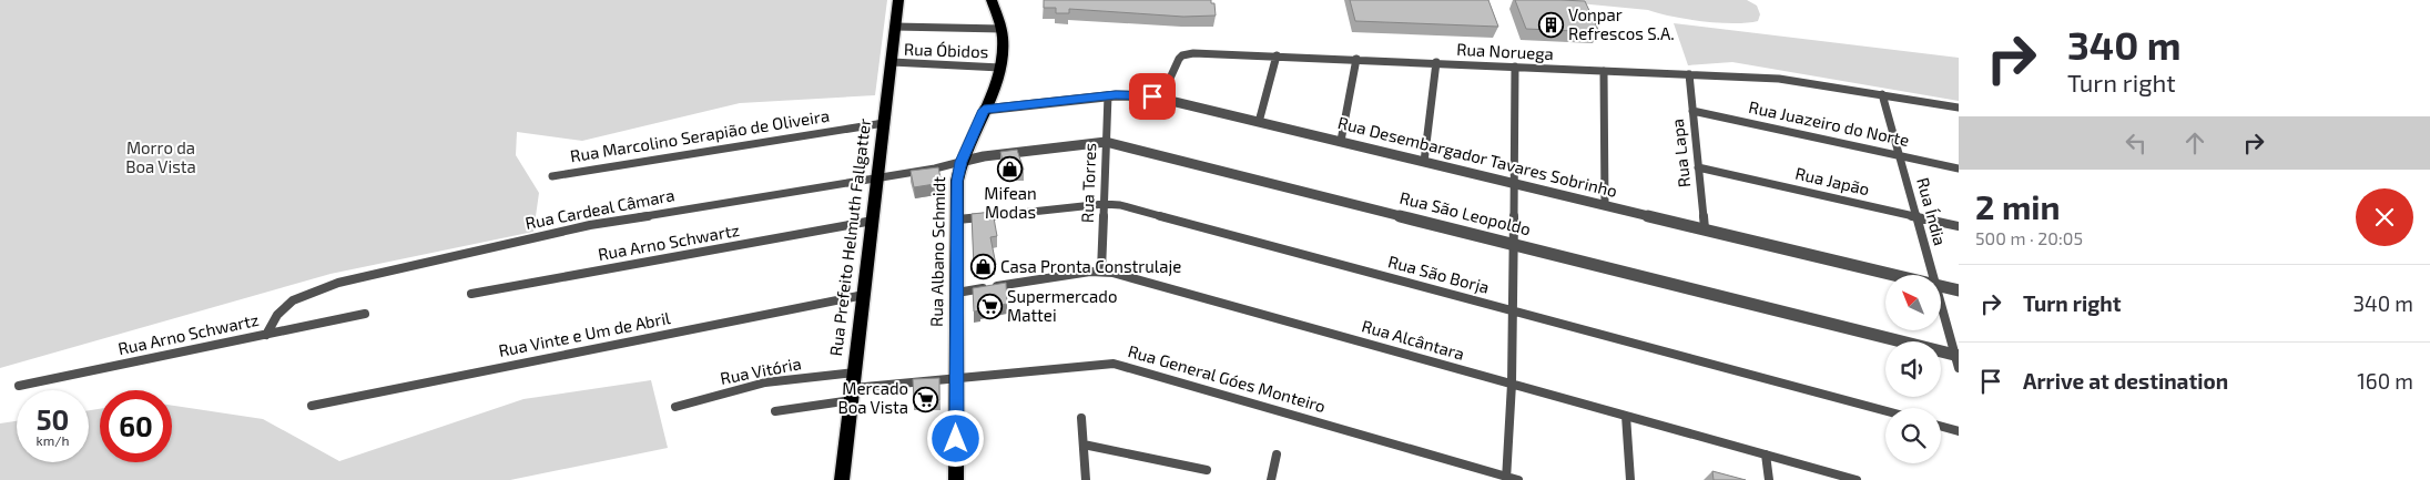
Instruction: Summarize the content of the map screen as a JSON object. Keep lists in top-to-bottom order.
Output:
{
  "streets": {
    "main road": ["Rua Prefeito Helmuth Fallgatter", "Rua Albano Schmidt"],
    "street": [
      "Rua Óbidos",
      "Rua Noruega",
      "Rua Juazeiro do Norte",
      "Rua Marcolino Serapião de Oliveira",
      "Rua Lapa",
      "Rua Desembargador Tavares Sobrinho",
      "Rua Japão",
      "Rua Torres",
      "Rua Cardeal Câmara",
      "Rua Índia",
      "Rua São Leopoldo",
      "Rua Arno Schwartz",
      "Rua São Borja",
      "Rua Vinte e Um de Abril",
      "Rua Alcântara",
      "Rua Vitória",
      "Rua General Góes Monteiro"
    ]
  },
  "crossings": [
    ["Rua Óbidos", "Rua Prefeito Helmuth Fallgatter"],
    ["Rua Óbidos", "Rua Albano Schmidt"],
    ["Rua Noruega", "Rua Lapa"],
    ["Rua Noruega", "Rua Desembargador Tavares Sobrinho"],
    ["Rua Noruega", "Rua Índia"],
    ["Rua Juazeiro do Norte", "Rua Lapa"],
    ["Rua Juazeiro do Norte", "Rua Índia"],
    ["Rua Marcolino Serapião de Oliveira", "Rua Prefeito Helmuth Fallgatter"],
    ["Rua Lapa", "Rua Desembargador Tavares Sobrinho"],
    ["Rua Lapa", "Rua Japão"],
    ["Rua Desembargador Tavares Sobrinho", "Rua Torres"],
    ["Rua Desembargador Tavares Sobrinho", "Rua Albano Schmidt"],
    ["Rua Japão", "Rua Índia"],
    ["Rua Torres", "Rua São Leopoldo"],
    ["Rua Torres", "Rua São Borja"],
    ["Rua Torres", "Rua Alcântara"],
    ["Rua Cardeal Câmara", "Rua São Leopoldo"],
    ["Rua Cardeal Câmara", "Rua Prefeito Helmuth Fallgatter"],
    ["Rua Cardeal Câmara", "Rua Arno Schwartz"],
    ["Rua Cardeal Câmara", "Rua Albano Schmidt"],
    ["Rua Índia", "Rua São Leopoldo"],
    ["Rua São Leopoldo", "Rua Albano Schmidt"],
    ["Rua Prefeito Helmuth Fallgatter", "Rua Arno Schwartz"],
    ["Rua Prefeito Helmuth Fallgatter", "Rua Vinte e Um de Abril"],
    ["Rua Prefeito Helmuth Fallgatter", "Rua Vitória"],
    ["Rua Prefeito Helmuth Fallgatter", "Rua General Góes Monteiro"],
    ["Rua Albano Schmidt", "Rua São Borja"],
    ["Rua Albano Schmidt", "Rua Alcântara"],
    ["Rua Albano Schmidt", "Rua General Góes Monteiro"],
    ["Rua Vitória", "Rua General Góes Monteiro"]
  ],
  "parks": ["Morro da Boa Vista"],
  "places": {
    "building": ["Vonpar Refrescos S.A."],
    "shop": ["Mifean Modas", "Casa Pronta Construlaje"],
    "supermarket": ["Supermercado Mattei", "Mercado Boa Vista"]
  },
  "north": "top left",
  "page": {
    "turn": ["340 m", "Turn right"],
    "heading": ["2 min", "500 m · 20:05"],
    "list": [
      {
        "name": "Turn right",
        "value": "340 m"
      },
      {
        "name": "Arrive at destination",
        "value": "160 m"
      }
    ],
    "speed": "50 km/h",
    "limit": "60"
  }
}
